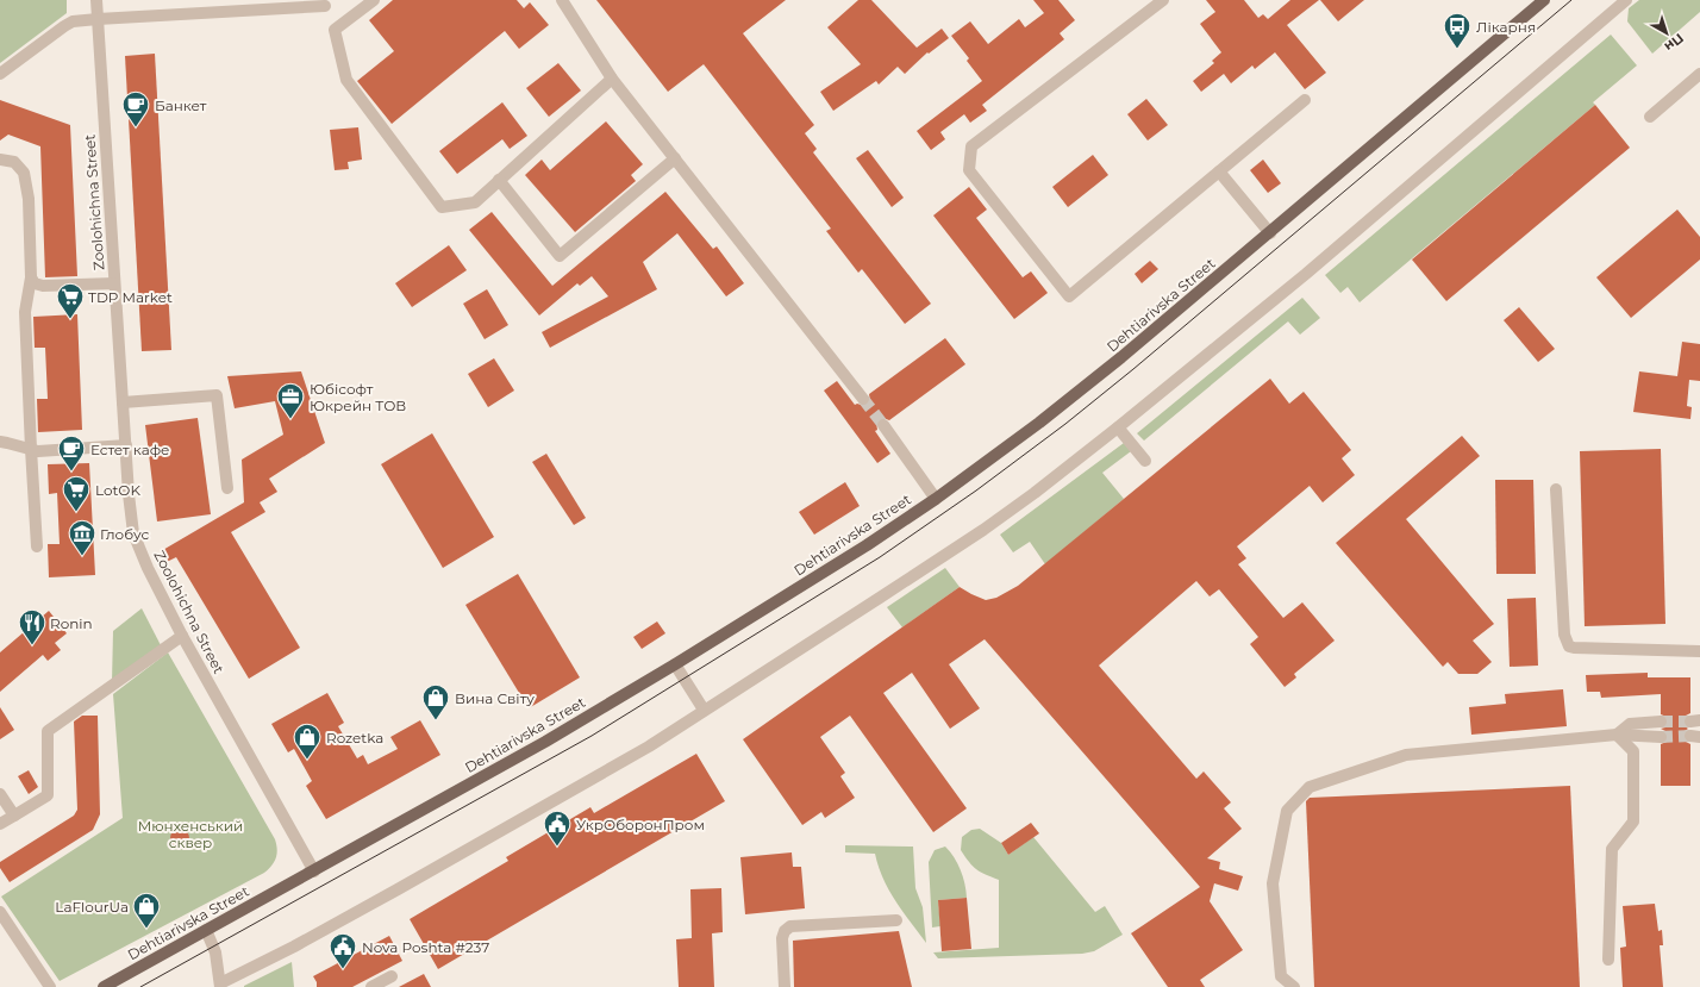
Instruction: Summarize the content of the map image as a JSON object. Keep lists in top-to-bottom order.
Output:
{
  "streets": {
    "main road": ["Dehtiarivska Street"],
    "street": ["Zoolohichna Street"]
  },
  "crossings": [
    ["Zoolohichna Street", "Dehtiarivska Street"]
  ],
  "parks": ["Мюнхенський сквер"],
  "places": {
    "bus stop": ["Лікарня"],
    "cafe": ["Банкет", "Естет кафе"],
    "supermarket": ["TDP Market", "LotOK"],
    "office": ["Юбісофт Юкрейн ТОВ"],
    "museum": ["Глобус"],
    "restaurant": ["Ronin"],
    "shop": ["Вина Світу", "Rozetka", "LaFlourUa"],
    "public building": ["УкрОборонПром", "Nova Poshta #237"]
  },
  "north": "bottom right"
}
